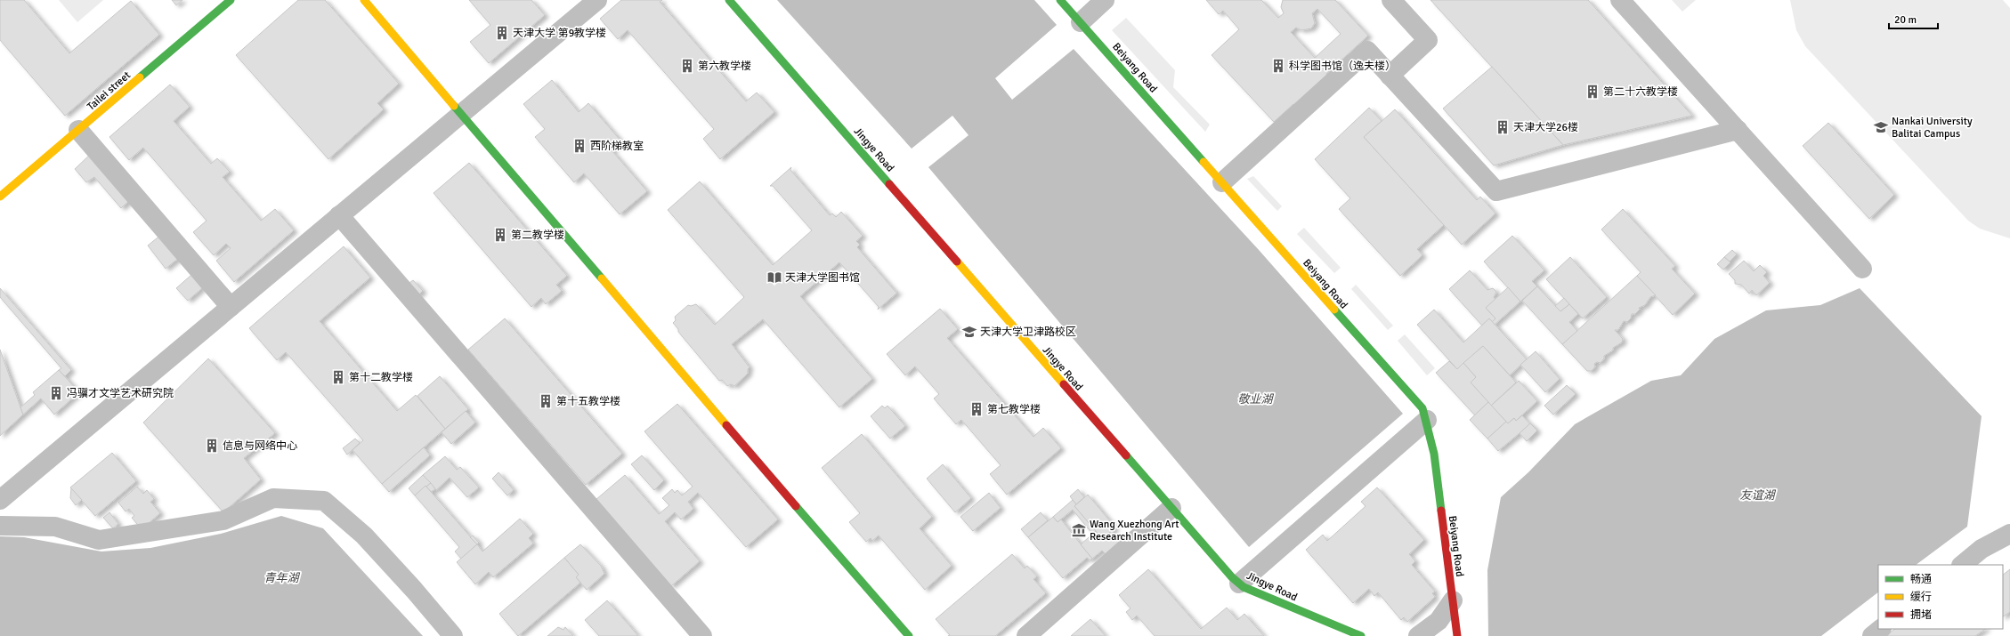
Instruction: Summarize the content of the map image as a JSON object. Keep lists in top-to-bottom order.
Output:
{
  "streets": {
    "street": ["Beiyang Road", "Tailei street", "Jingye Road"]
  },
  "water": ["敬业湖", "友谊湖", "青年湖"],
  "places": {
    "building": [
      "天津大学 第9教学楼",
      "第六教学楼",
      "科学图书馆（逸夫楼）",
      "第二十六教学楼",
      "天津大学26楼",
      "西阶梯教室",
      "第二教学楼",
      "第十二教学楼",
      "冯骥才文学艺术研究院",
      "第十五教学楼",
      "第七教学楼",
      "信息与网络中心"
    ],
    "school or university": ["Nankai University Balitai Campus", "天津大学卫津路校区"],
    "library": ["天津大学图书馆"],
    "museum": ["Wang Xuezhong Art Research Institute"]
  },
  "legend": ["畅通", "缓行", "拥堵"],
  "scale_bar": "20 m"
}
